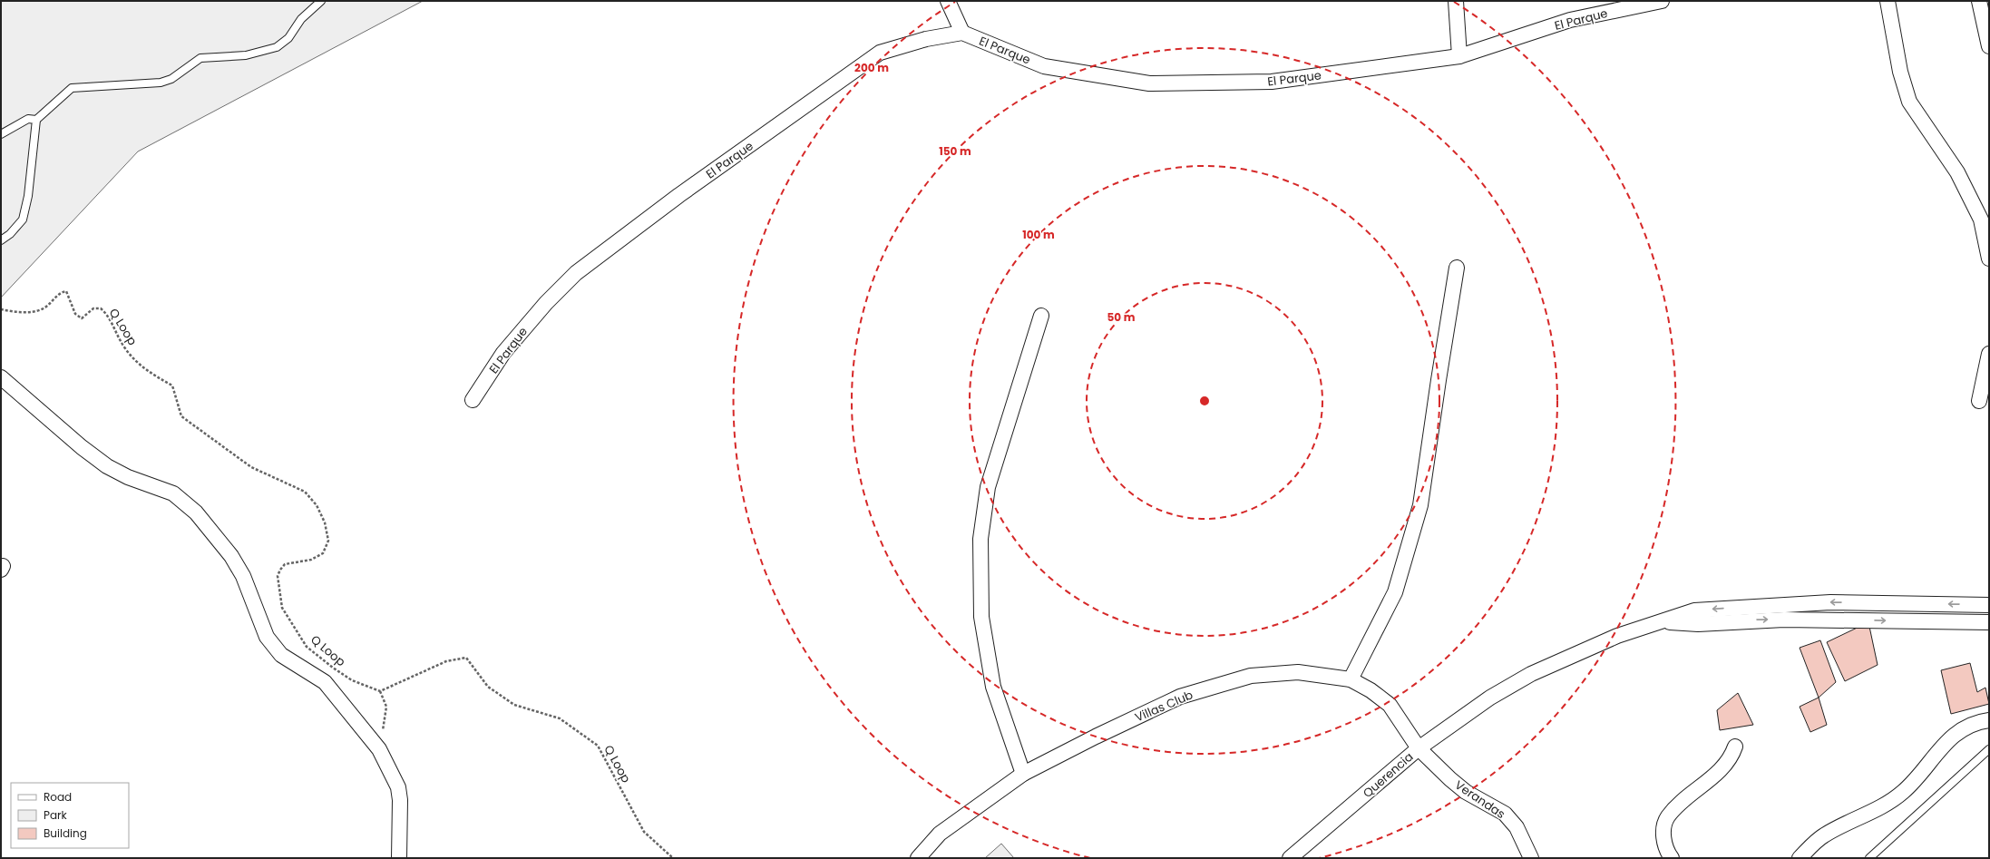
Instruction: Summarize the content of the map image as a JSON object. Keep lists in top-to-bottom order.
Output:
{
  "streets": {
    "street": [
      "El Parque",
      "Villas Club",
      "Querencia",
      "Verandas"
    ],
    "path": ["Q Loop"]
  },
  "crossings": [
    ["Villas Club", "Querencia"],
    ["Villas Club", "Verandas"],
    ["Querencia", "Verandas"]
  ],
  "legend": ["Road", "Park", "Building"],
  "rings": [
    "200 m",
    "150 m",
    "100 m",
    "50 m"
  ]
}
